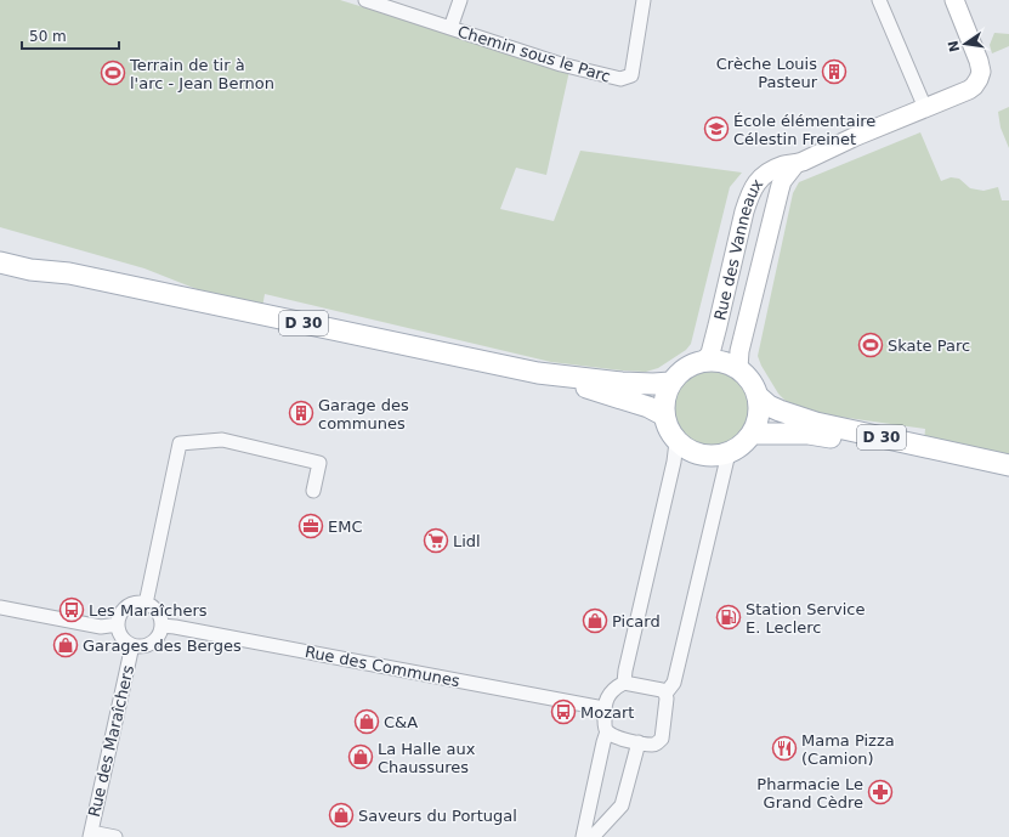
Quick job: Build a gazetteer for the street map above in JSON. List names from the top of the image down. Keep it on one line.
{"streets":{"main road":["D 30"],"street":["Chemin sous le Parc","Rue des Vanneaux","Rue des Communes","Rue des Maraîchers"]},"crossings":[["Rue des Vanneaux","D 30"],["Rue des Communes","Rue des Maraîchers"]],"places":{"building":["Crèche Louis Pasteur","Garage des communes"],"sports":["Terrain de tir à l'arc - Jean Bernon","Skate Parc"],"school or university":["École élémentaire Célestin Freinet"],"office":["EMC"],"supermarket":["Lidl"],"bus stop":["Les Maraîchers","Mozart"],"fuel station":["Station Service E. Leclerc"],"shop":["Picard","Garages des Berges","C&A","La Halle aux Chaussures","Saveurs du Portugal"],"restaurant":["Mama Pizza (Camion)"],"pharmacy":["Pharmacie Le Grand Cèdre"]},"scale_bar":"50 m","north":"left"}
